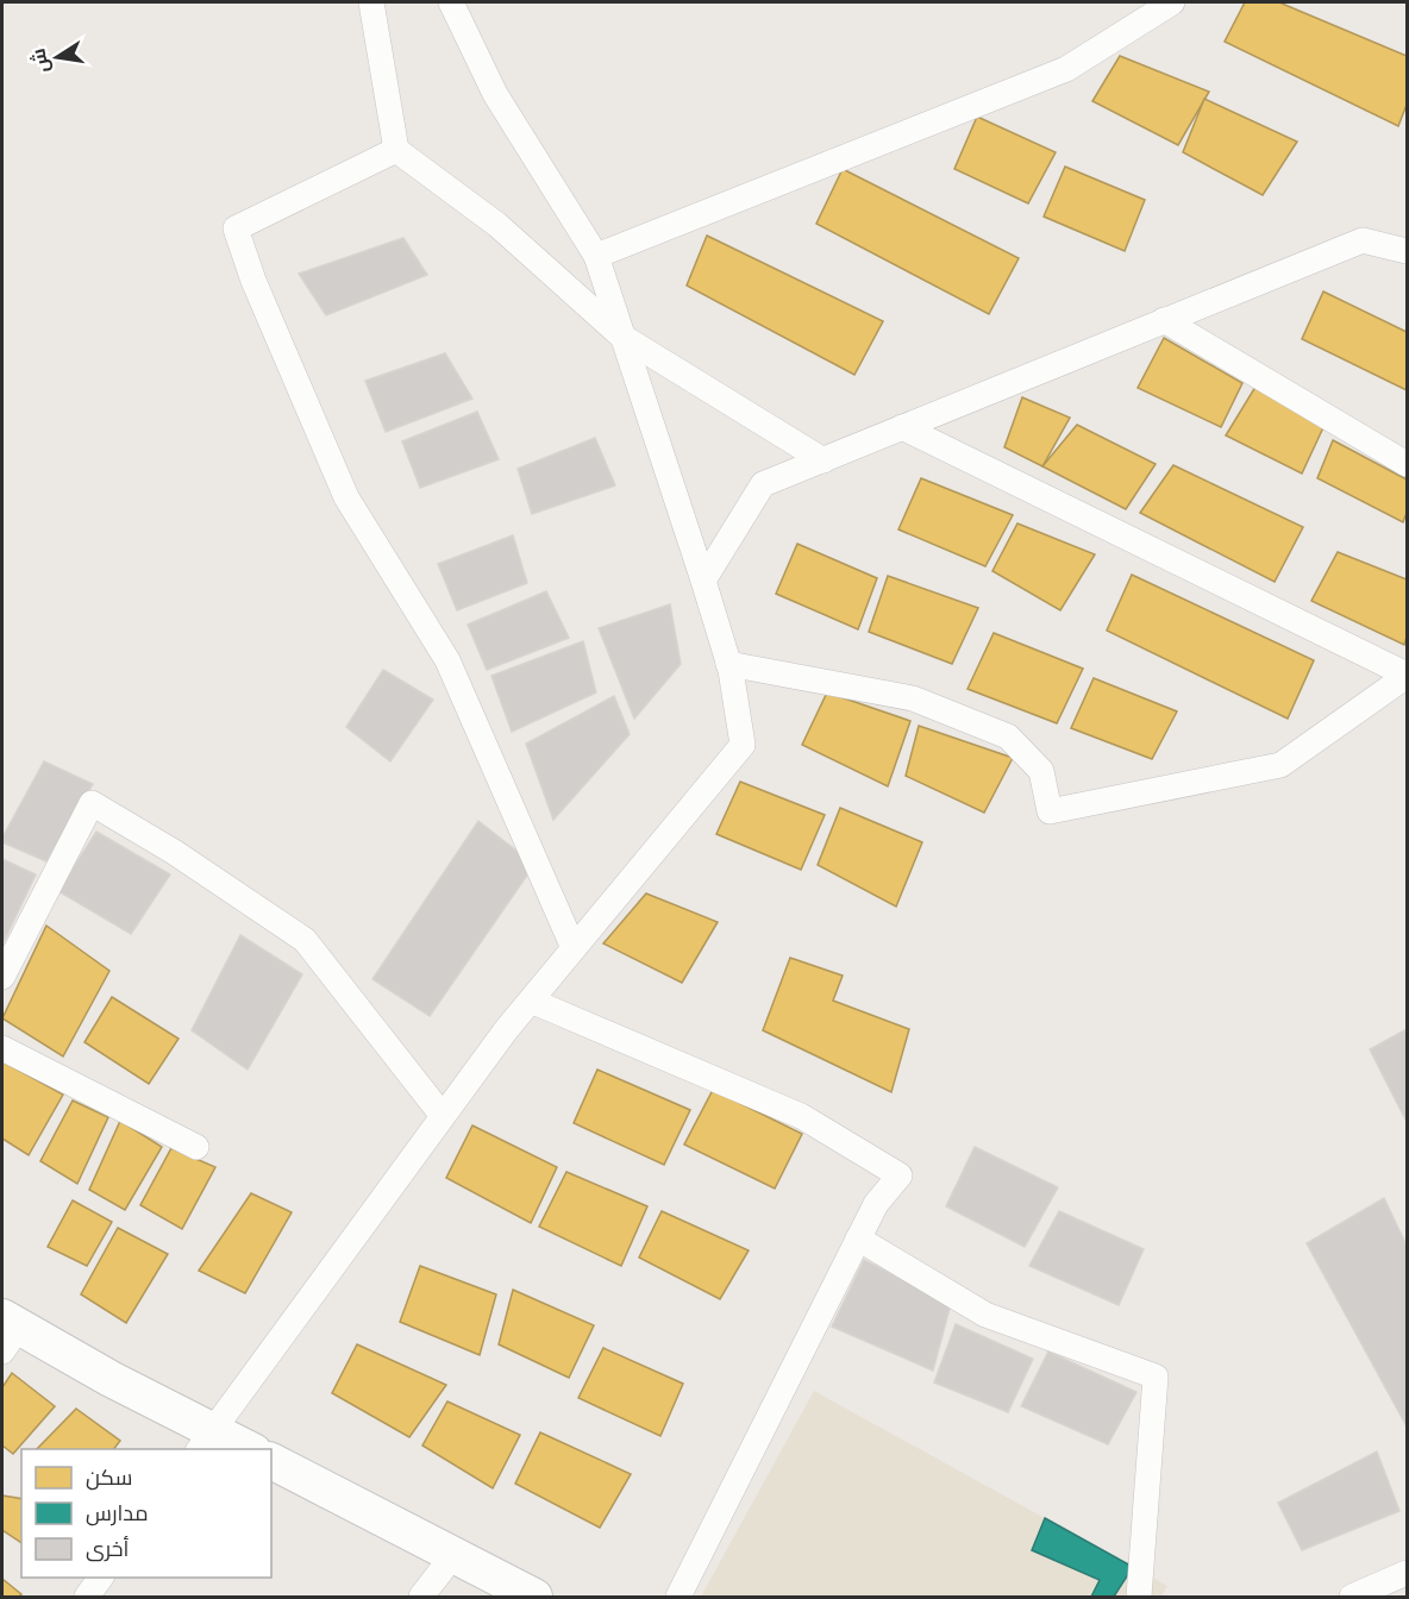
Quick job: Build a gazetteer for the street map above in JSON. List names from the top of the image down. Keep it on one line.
{"legend":["سكن","مدارس","أخرى"],"north":"left"}
